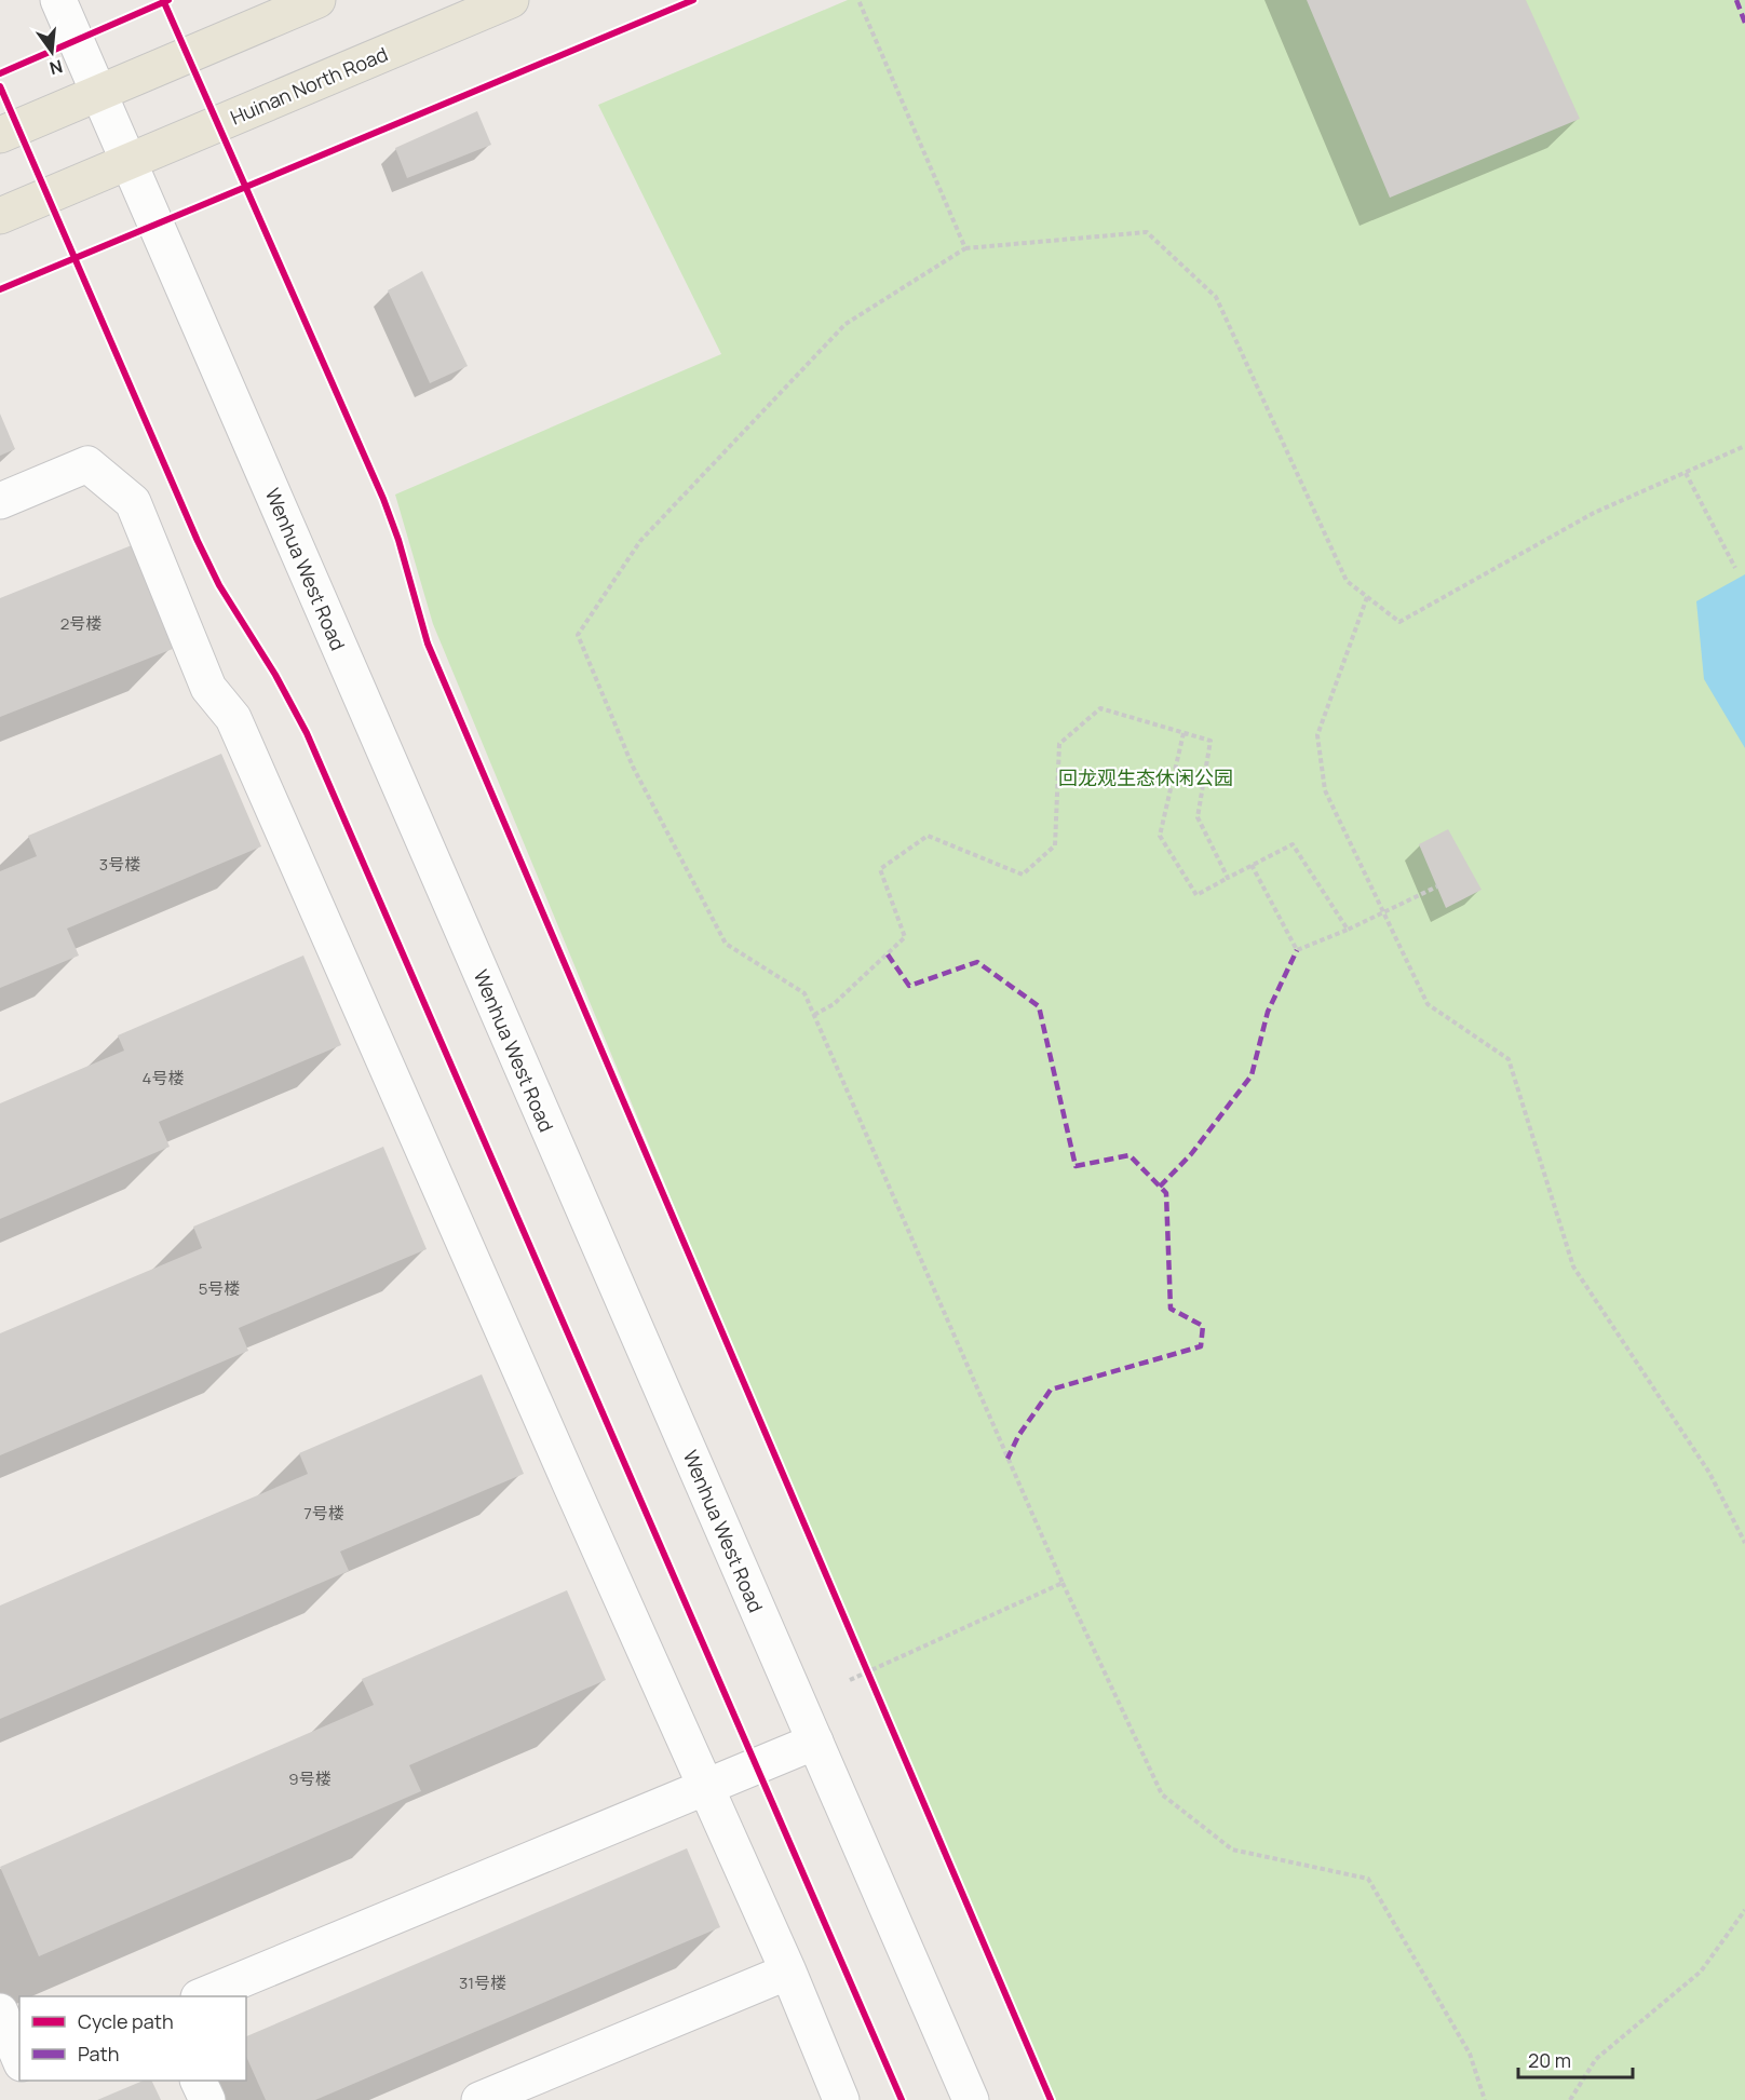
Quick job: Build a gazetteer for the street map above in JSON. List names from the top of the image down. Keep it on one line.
{"streets":{"main road":["Huinan North Road"],"street":["Wenhua West Road"]},"crossings":[["Huinan North Road","Wenhua West Road"]],"parks":["回龙观生态休闲公园"],"house_numbers":["2号楼","3号楼","4号楼","5号楼","7号楼","9号楼","31号楼"],"legend":["Cycle path","Path"],"scale_bar":"20 m","north":"bottom"}
